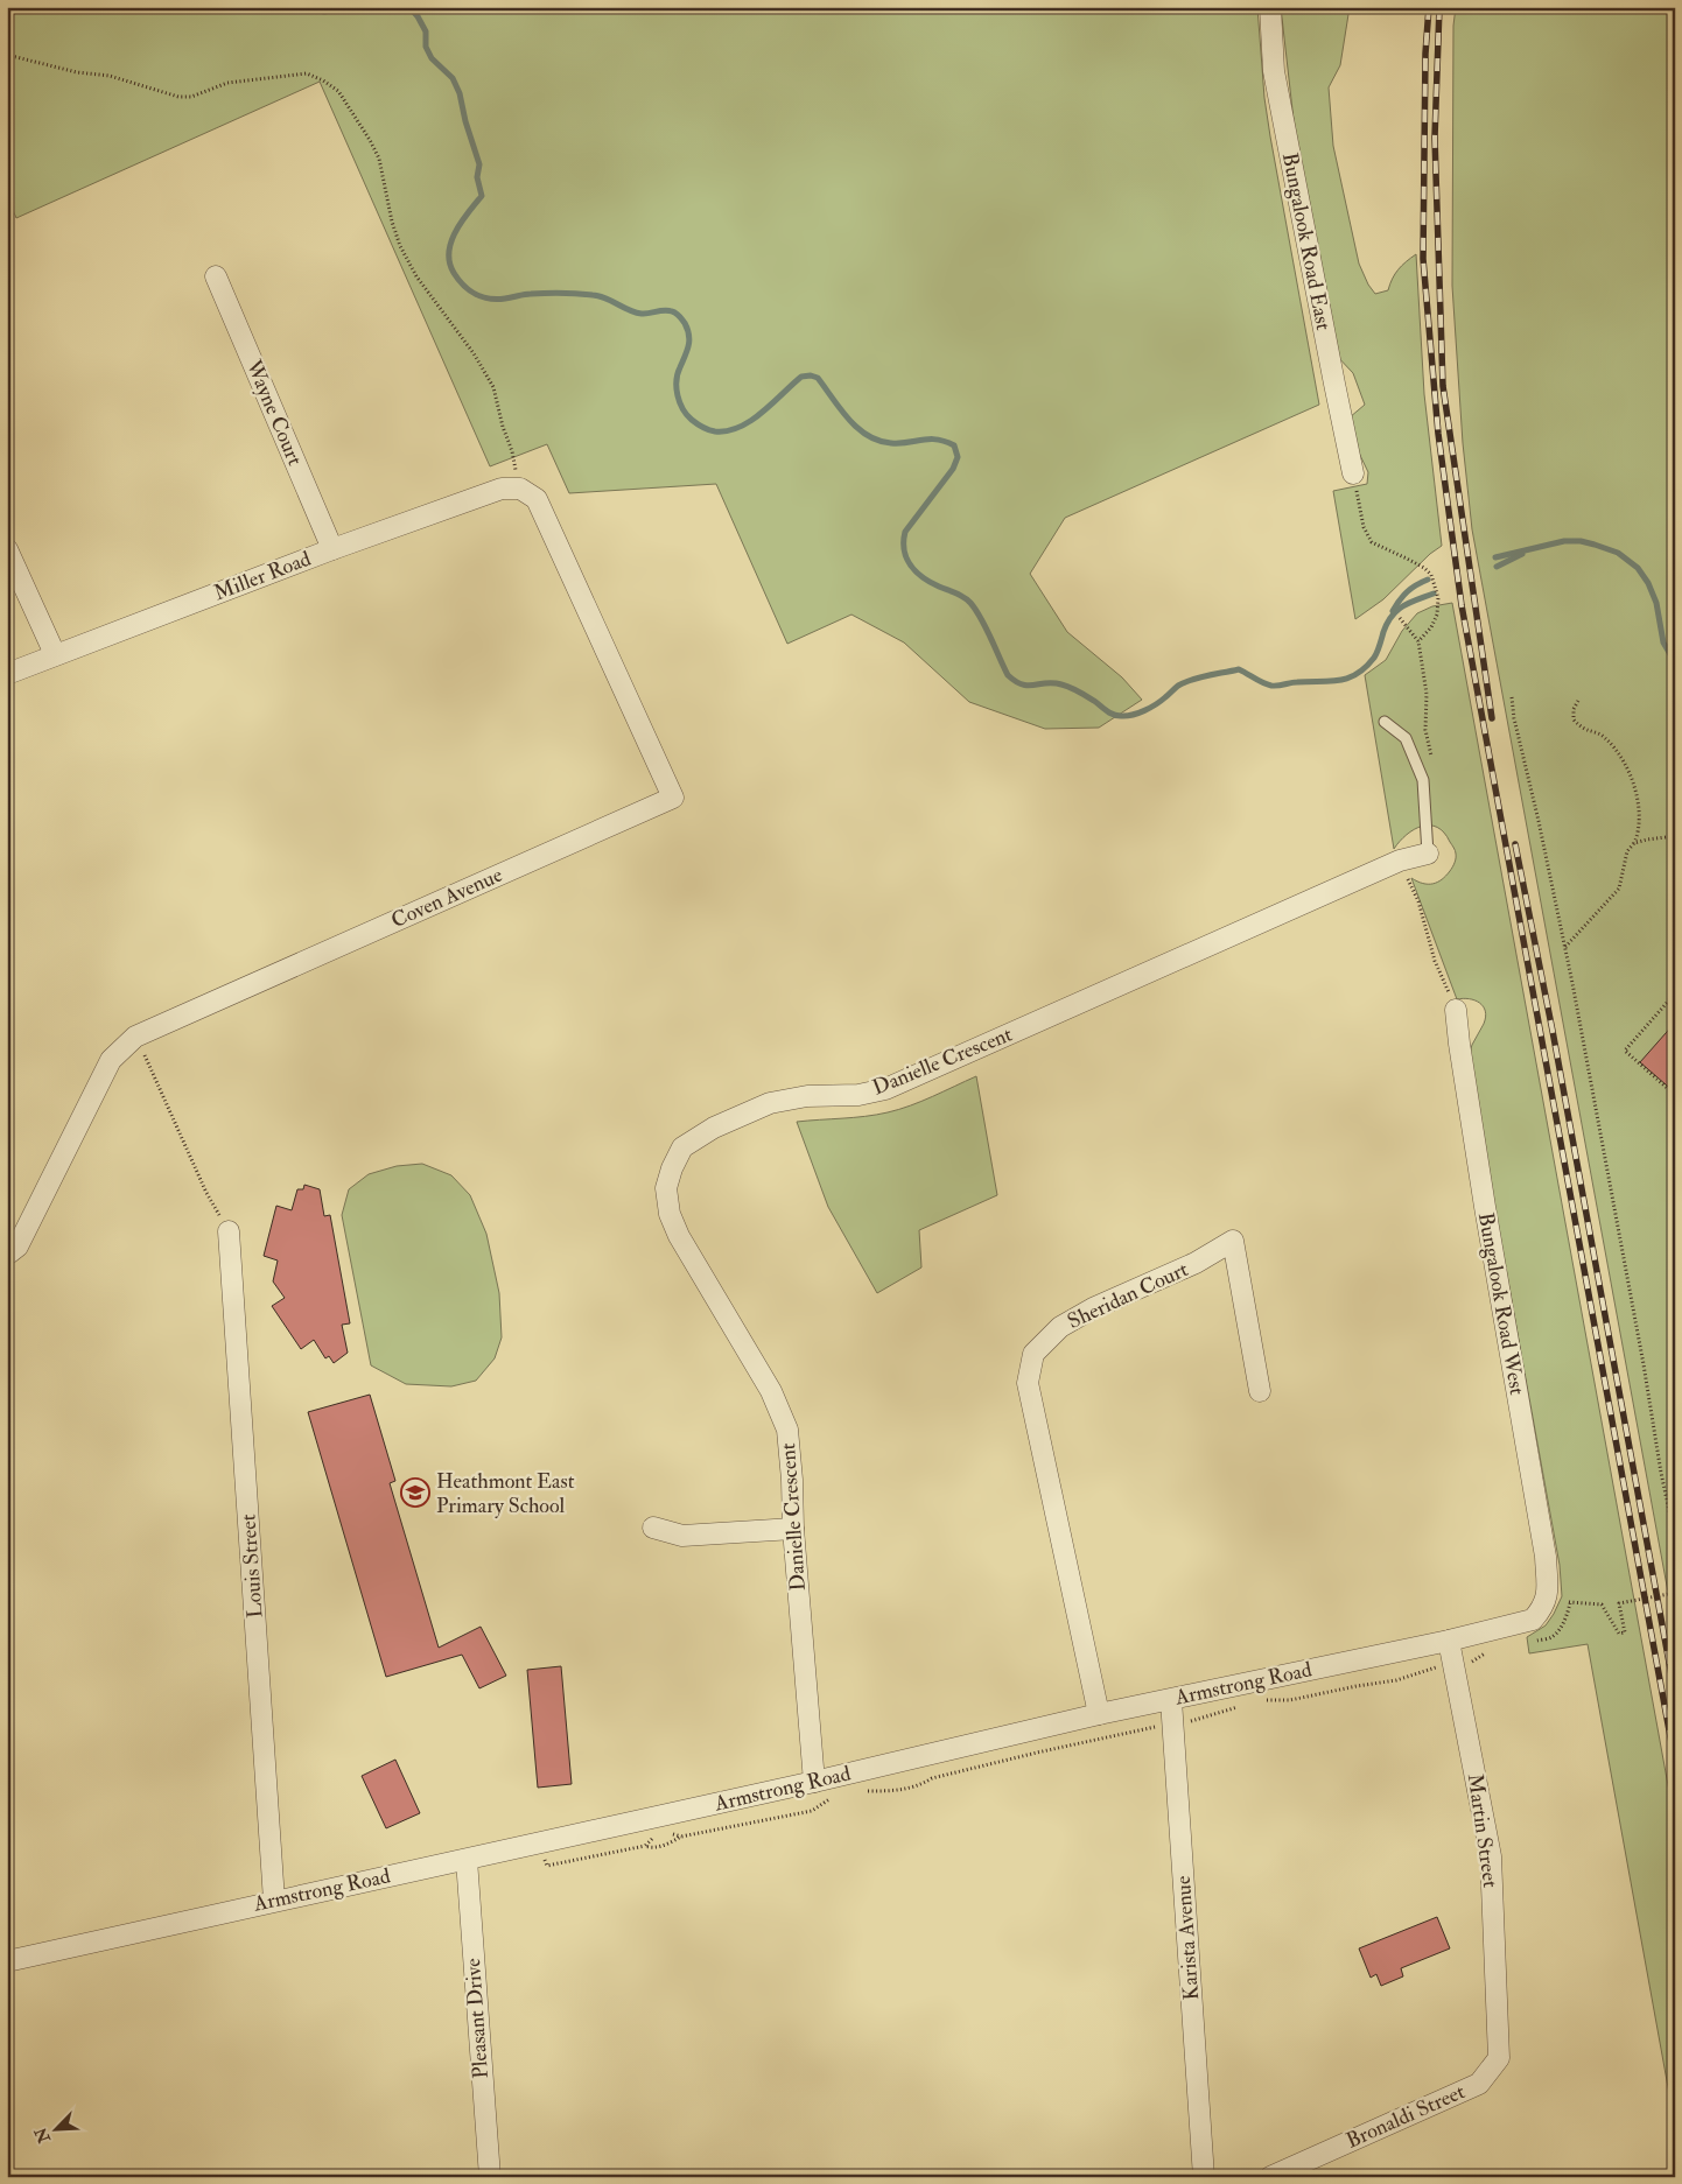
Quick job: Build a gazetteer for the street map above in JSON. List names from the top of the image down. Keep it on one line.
{"streets":{"street":["Bungalook Road East","Wayne Court","Miller Road","Coven Avenue","Danielle Crescent","Sheridan Court","Bungalook Road West","Louis Street","Armstrong Road","Martin Street","Karista Avenue","Pleasant Drive","Bronaldi Street"]},"crossings":[["Wayne Court","Miller Road"],["Miller Road","Coven Avenue"],["Danielle Crescent","Armstrong Road"],["Sheridan Court","Armstrong Road"],["Bungalook Road West","Armstrong Road"],["Louis Street","Armstrong Road"],["Armstrong Road","Martin Street"],["Armstrong Road","Karista Avenue"],["Armstrong Road","Pleasant Drive"],["Martin Street","Bronaldi Street"]],"places":{"school or university":["Heathmont East Primary School"]},"north":"bottom left"}
